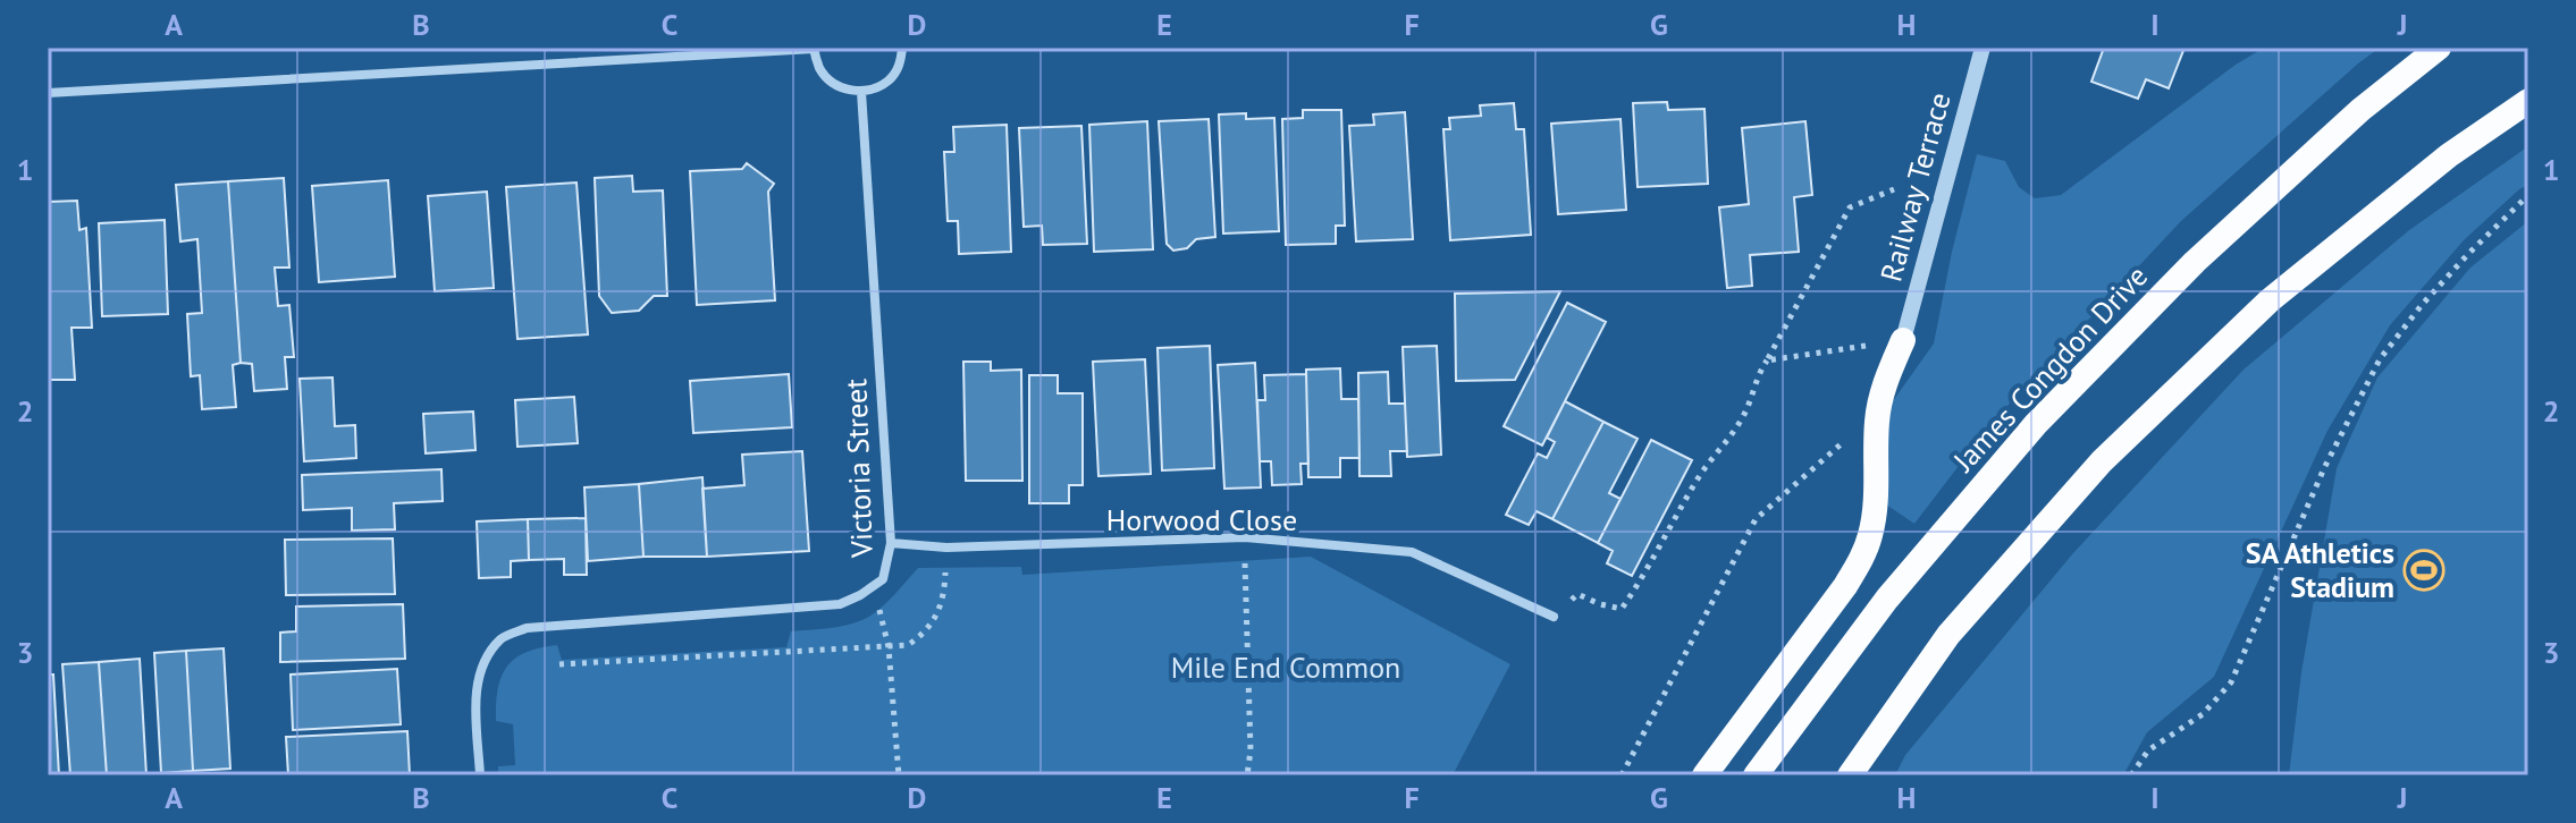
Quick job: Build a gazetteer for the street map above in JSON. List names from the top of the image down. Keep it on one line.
{"streets":{"highway":["James Congdon Drive"],"street":["Railway Terrace","Victoria Street","Horwood Close"]},"crossings":[["Victoria Street","Horwood Close"]],"parks":["Mile End Common"],"places":{"sports":["SA Athletics Stadium"]},"grid":{"columns":["A","B","C","D","E","F","G","H","I","J"],"rows":["1","2","3"]}}
